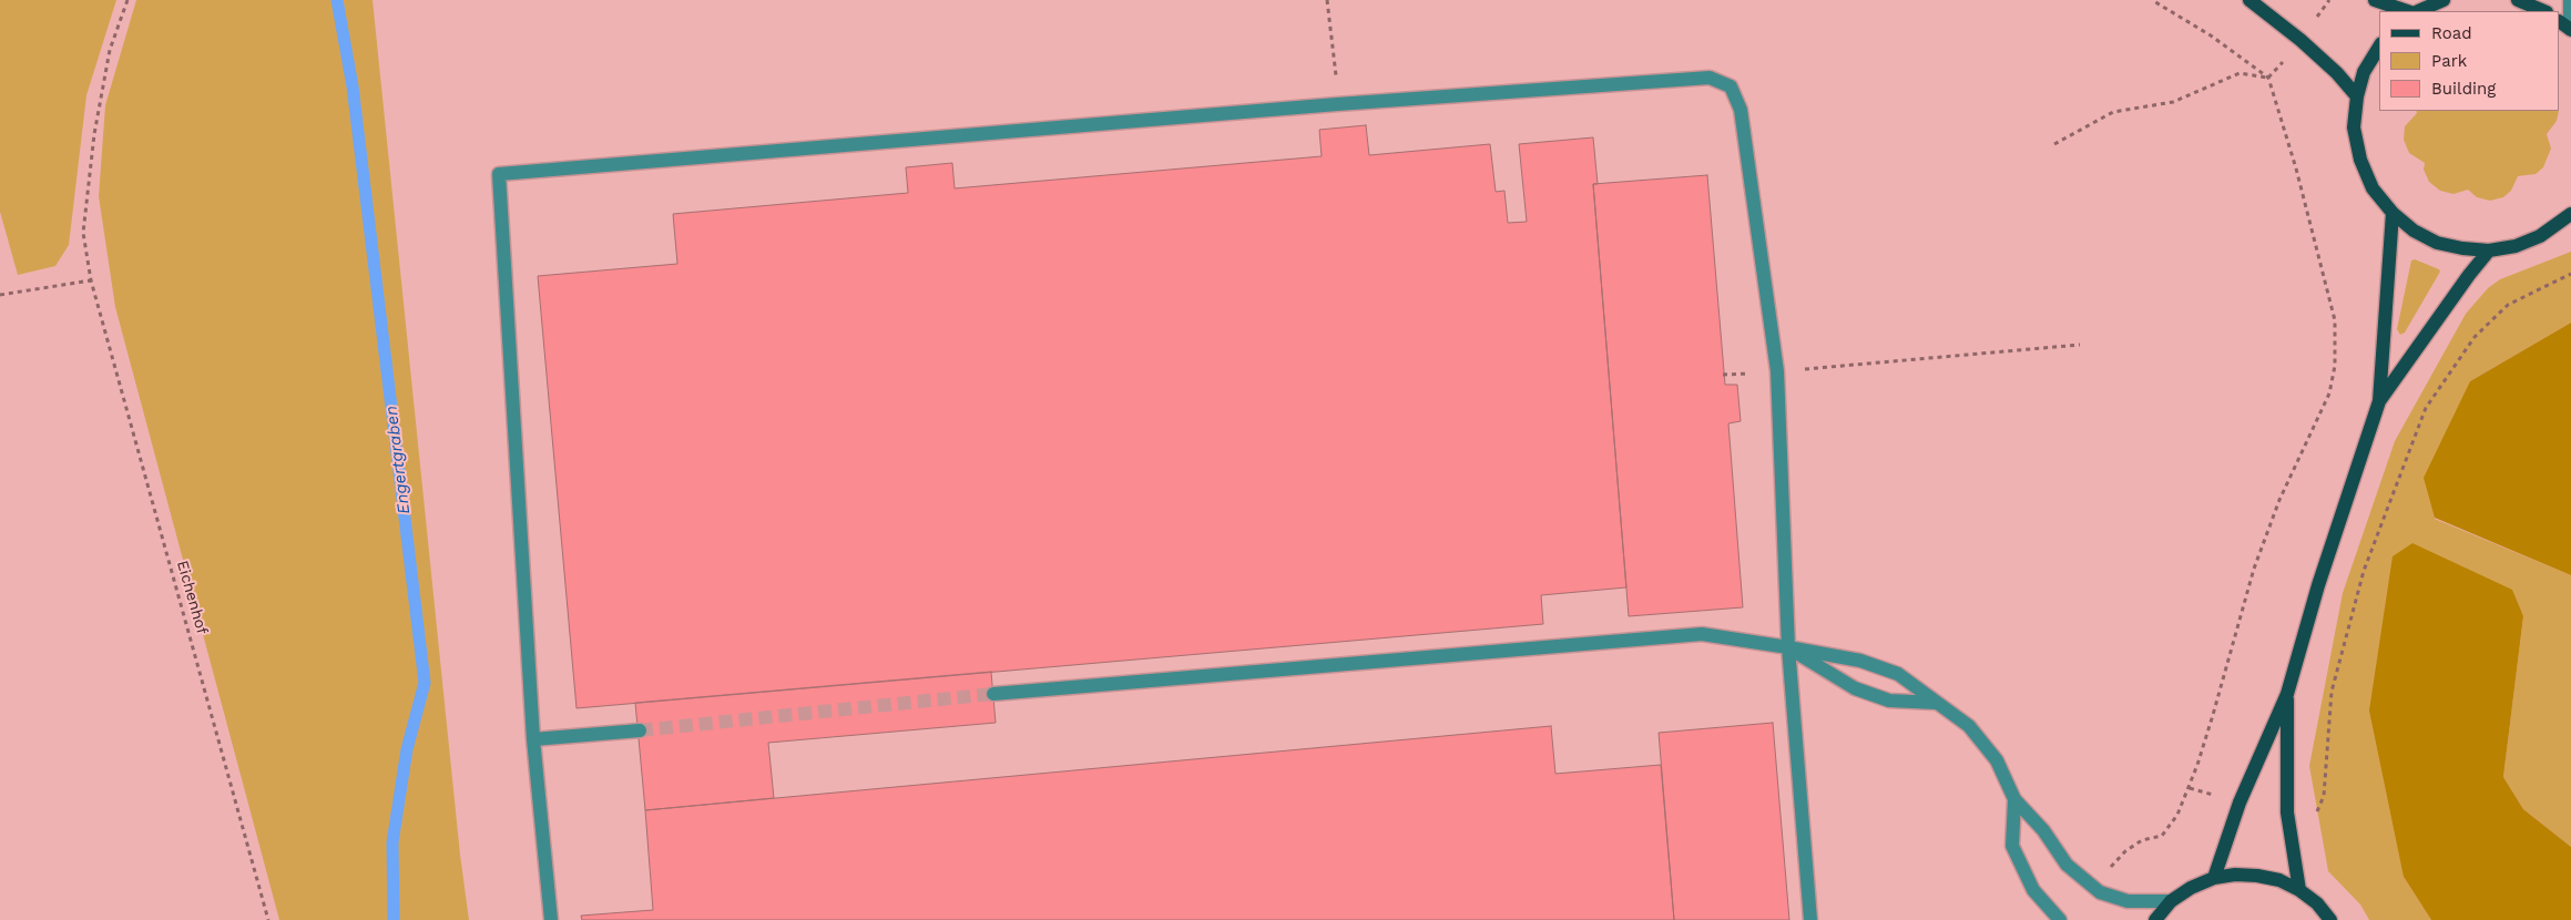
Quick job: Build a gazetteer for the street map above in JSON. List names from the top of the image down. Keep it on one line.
{"streets":{"path":["Eichenhof"]},"water":["Engertgraben"],"legend":["Road","Park","Building"]}
